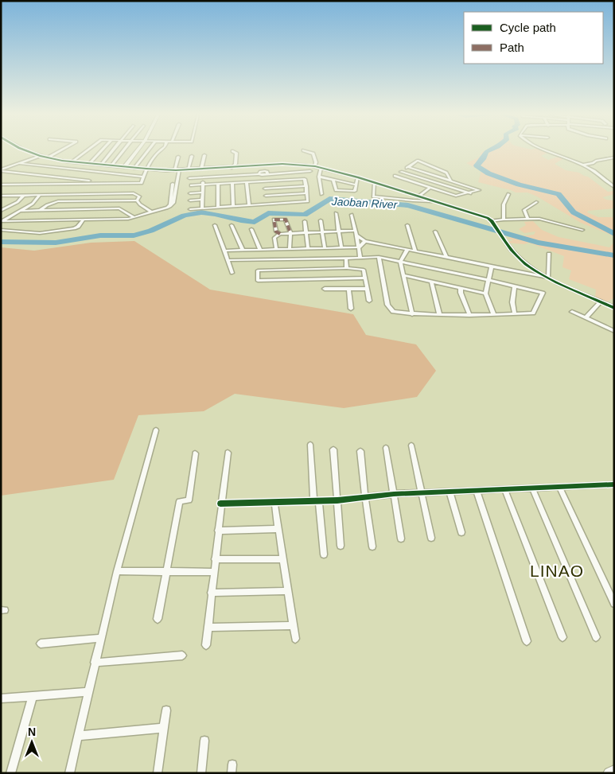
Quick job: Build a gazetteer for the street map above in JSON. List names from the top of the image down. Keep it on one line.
{"districts":["LINAO"],"water":["Jaoban River"],"legend":["Cycle path","Path"],"north":"top"}
